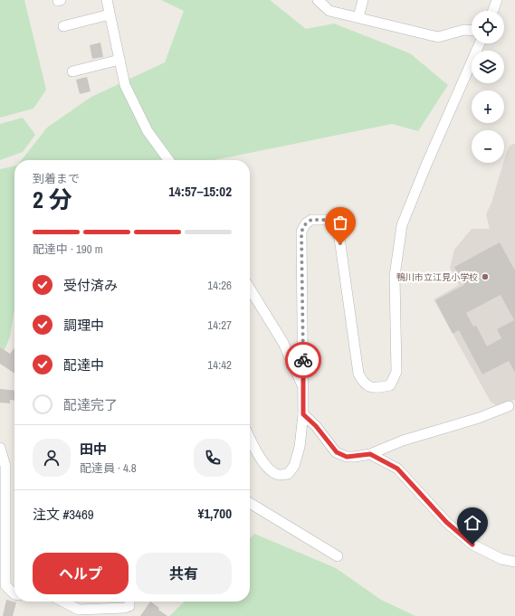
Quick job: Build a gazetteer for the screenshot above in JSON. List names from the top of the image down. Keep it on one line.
{"places":["鴨川市立江見小学校"],"page":{"map_buttons":["+","−"],"heading":["2 分","到着まで","14:57–15:02"],"panel":["田中","配達員 · 4.8","注文 #3469","¥1,700"],"bar":"配達中 · 190 m","list":[["受付済み","14:26"],["調理中","14:27"],["配達中","14:42"],"配達完了"],"buttons":["ヘルプ","共有"]}}
